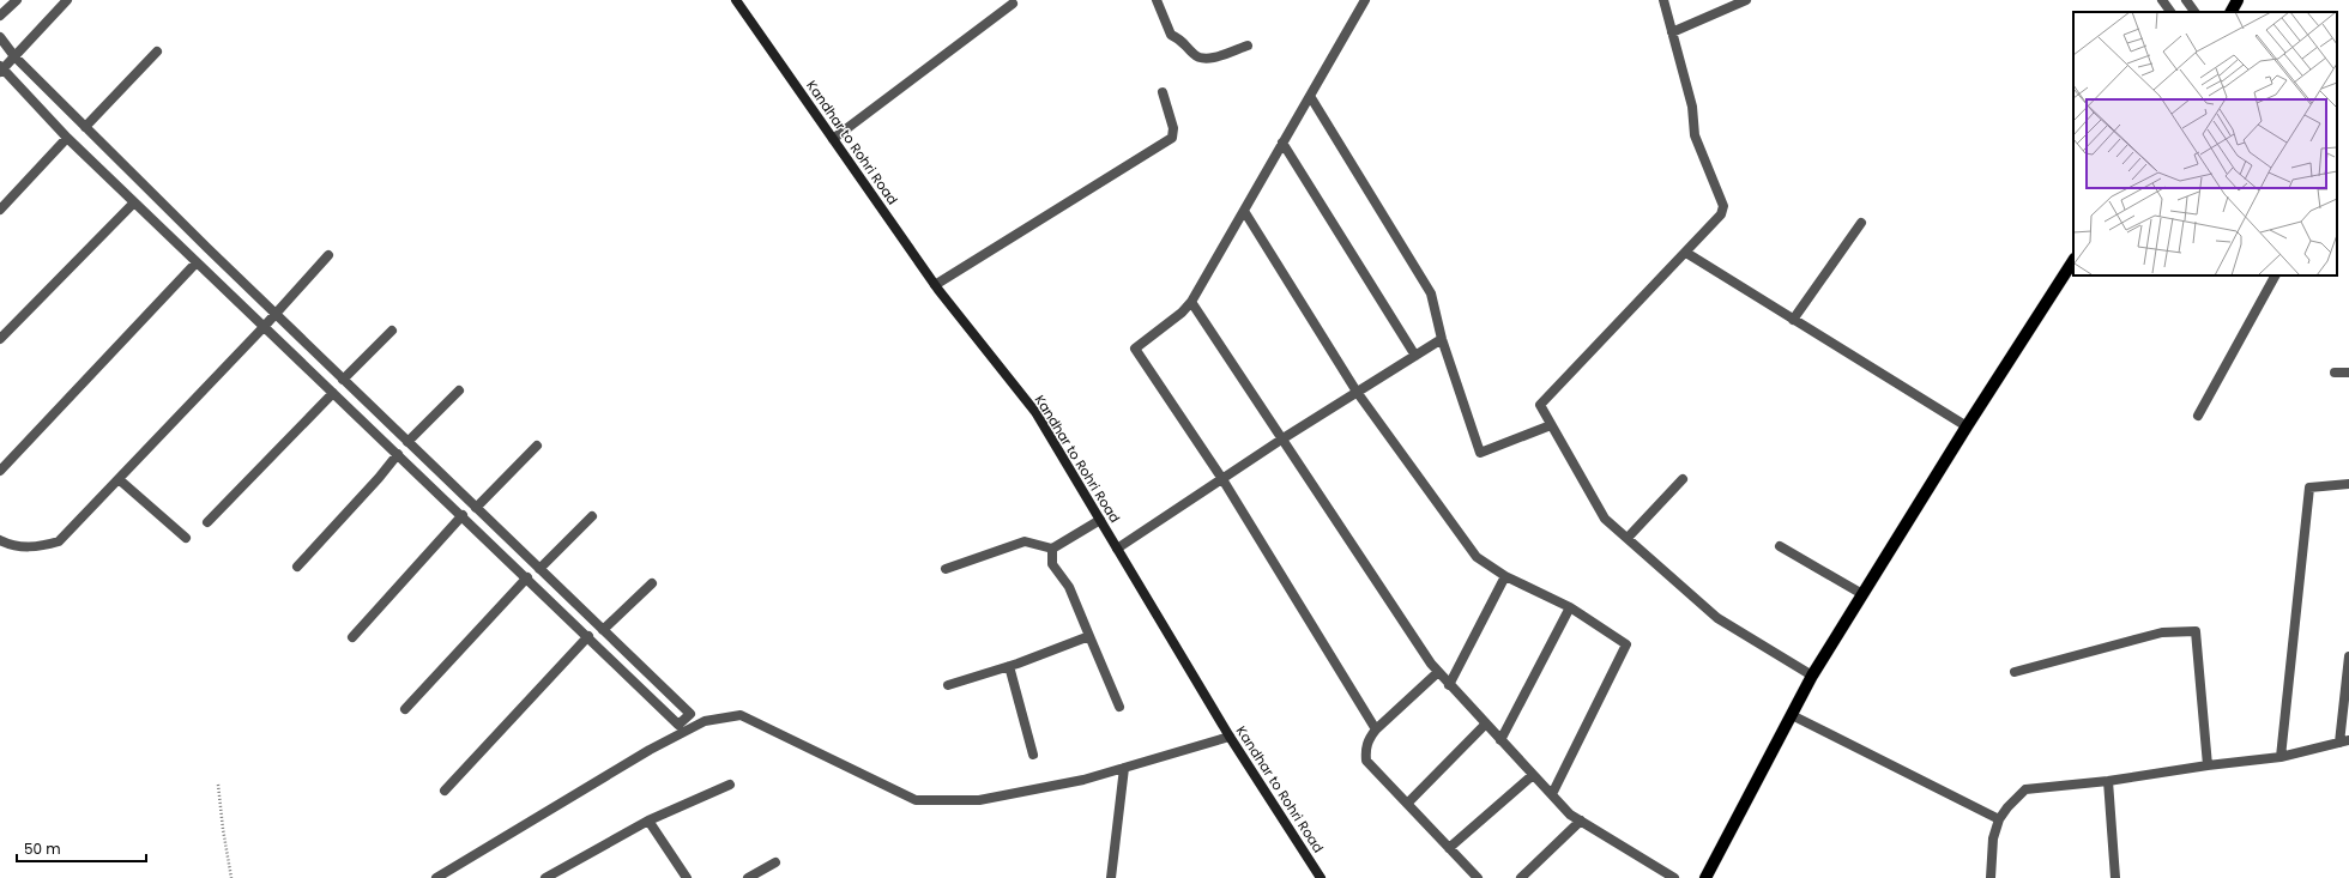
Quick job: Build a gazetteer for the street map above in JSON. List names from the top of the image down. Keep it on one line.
{"streets":{"street":["Kandhar to Rohri Road"]},"scale_bar":"50 m"}
